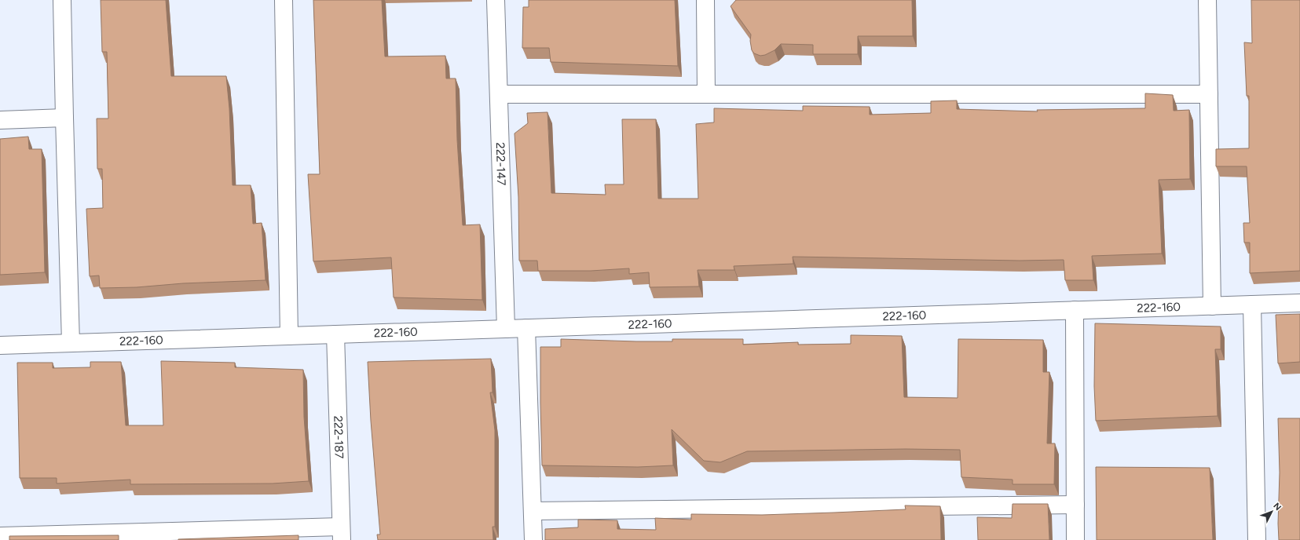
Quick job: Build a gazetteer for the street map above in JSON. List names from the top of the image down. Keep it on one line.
{"streets":{"street":["222-147","222-160","222-187"]},"crossings":[["222-147","222-160"],["222-160","222-187"]],"north":"top right"}
